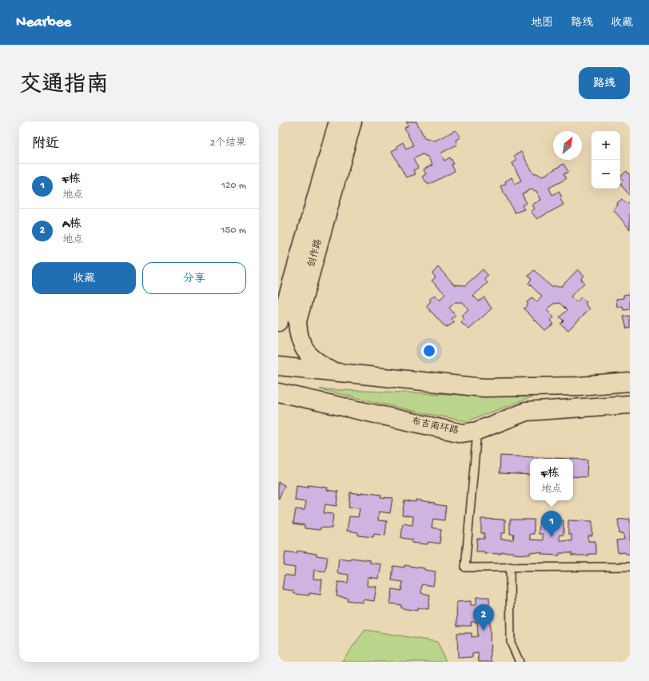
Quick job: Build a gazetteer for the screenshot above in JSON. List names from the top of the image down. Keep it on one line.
{"streets":{"street":["创作路","布吉南环路"]},"north":"top right","page":{"header":"Nearbee","nav":["地图","路线","收藏"],"title":"交通指南","buttons":["路线",["收藏","分享"]],"heading":["附近","2个结果"],"map_buttons":["+","−"],"list":[{"mark":"1","name":"F栋","note":"地点","value":"120 m"},{"mark":"2","name":"A栋","note":"地点","value":"150 m"}],"popup":["F栋","地点"],"pins":["1","2"]}}
